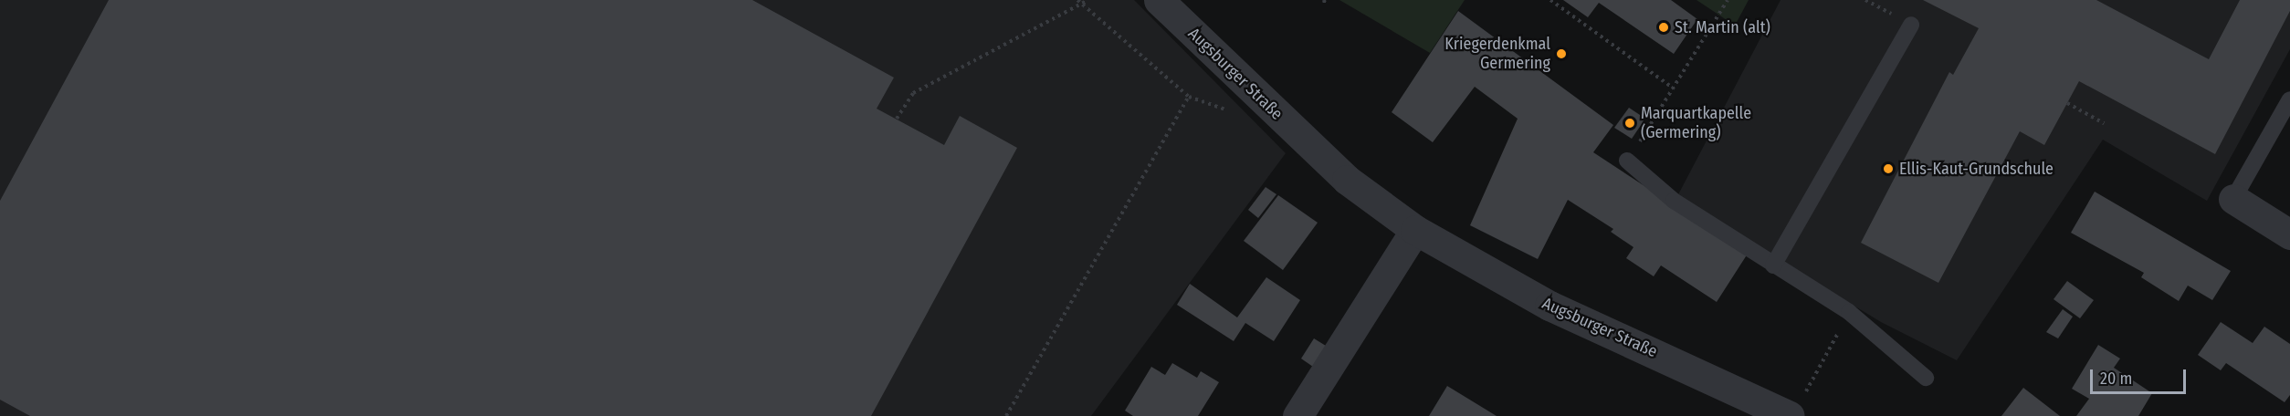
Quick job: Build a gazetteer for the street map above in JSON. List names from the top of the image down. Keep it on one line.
{"streets":{"street":["Augsburger Straße"]},"places":["St. Martin (alt)","Kriegerdenkmal Germering","Marquartkapelle (Germering)","Ellis-Kaut-Grundschule"],"scale_bar":"20 m"}
